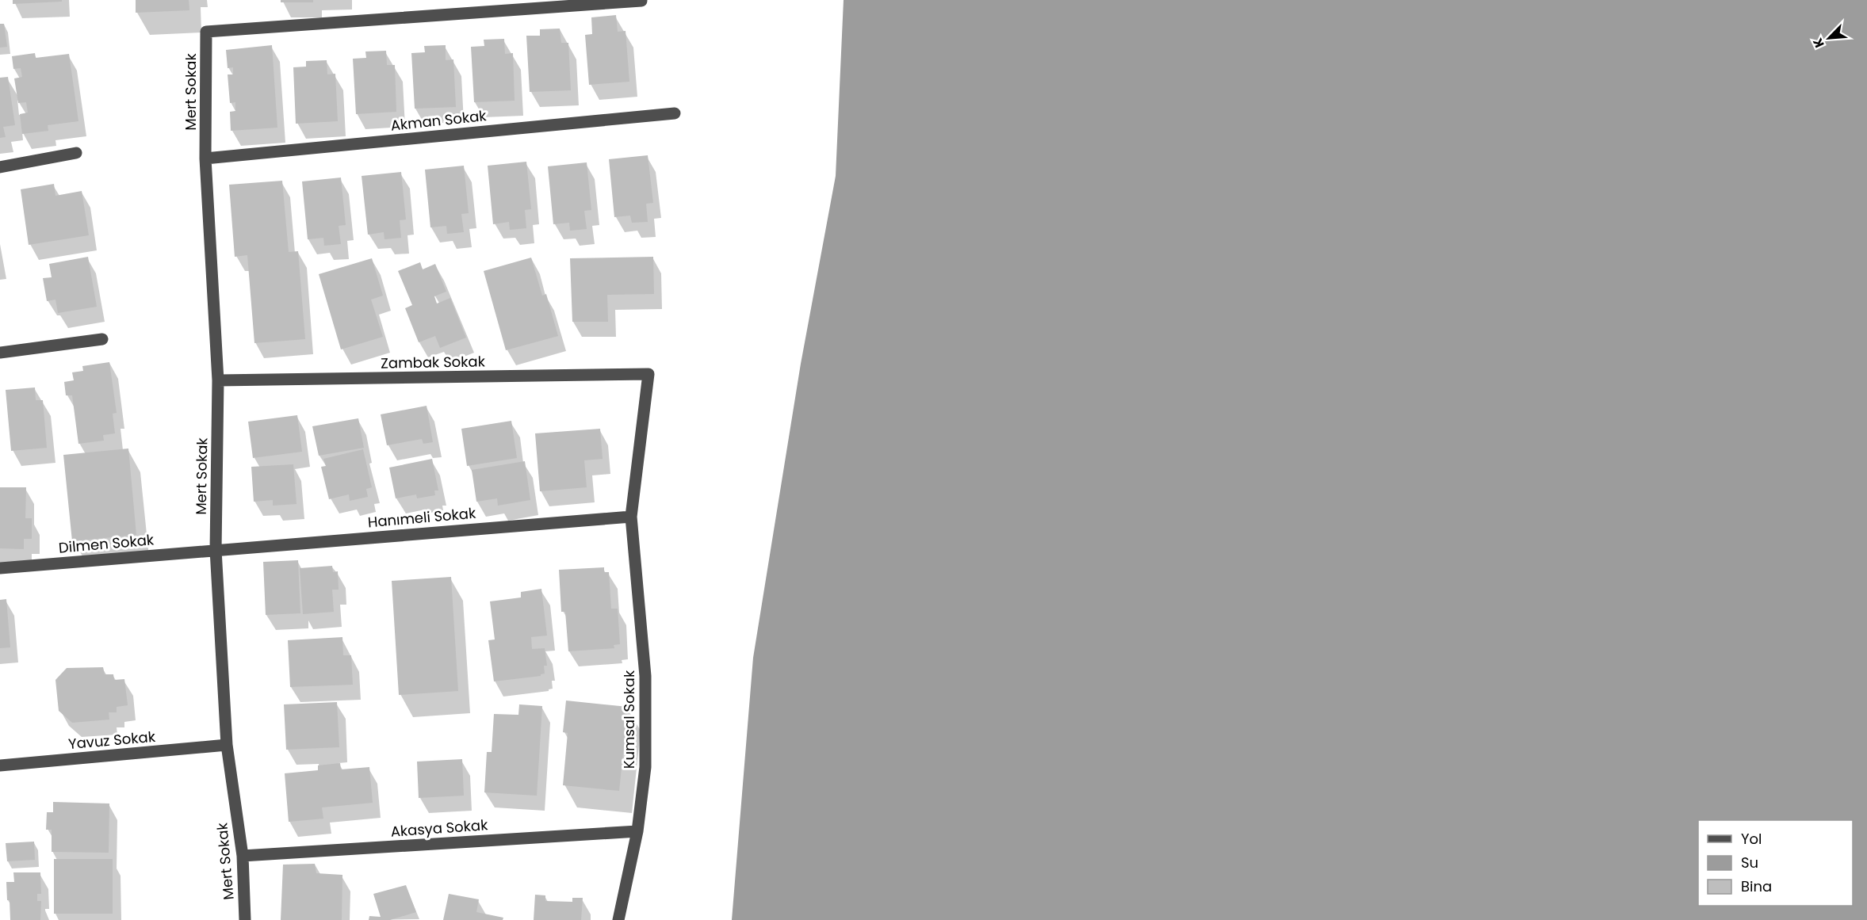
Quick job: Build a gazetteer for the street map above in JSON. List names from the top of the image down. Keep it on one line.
{"streets":{"street":["Mert Sokak","Akman Sokak","Zambak Sokak","Hanımeli Sokak","Dilmen Sokak","Kumsal Sokak","Yavuz Sokak","Akasya Sokak"]},"crossings":[["Mert Sokak","Akman Sokak"],["Mert Sokak","Zambak Sokak"],["Mert Sokak","Hanımeli Sokak"],["Mert Sokak","Dilmen Sokak"],["Mert Sokak","Yavuz Sokak"],["Mert Sokak","Akasya Sokak"],["Zambak Sokak","Kumsal Sokak"],["Hanımeli Sokak","Dilmen Sokak"],["Hanımeli Sokak","Kumsal Sokak"],["Kumsal Sokak","Akasya Sokak"]],"legend":["Yol","Su","Bina"],"north":"bottom left"}
